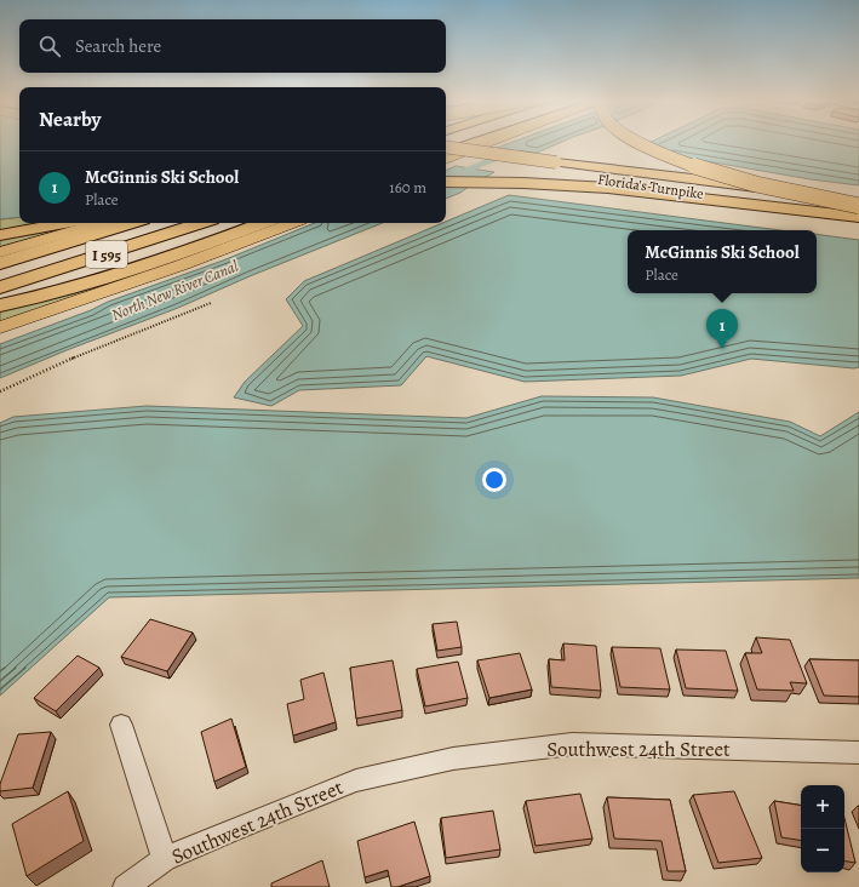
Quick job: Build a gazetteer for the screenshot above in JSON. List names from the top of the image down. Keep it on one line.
{"streets":{"highway":["Florida's Turnpike","I 595"],"street":["Southwest 24th Street"]},"water":["North New River Canal"],"page":{"search":"Search here","heading":"Nearby","list":[{"mark":"1","name":"McGinnis Ski School","note":"Place","value":"160 m"}],"popup":["McGinnis Ski School","Place"],"pins":"1","map_buttons":["+","−"]}}
